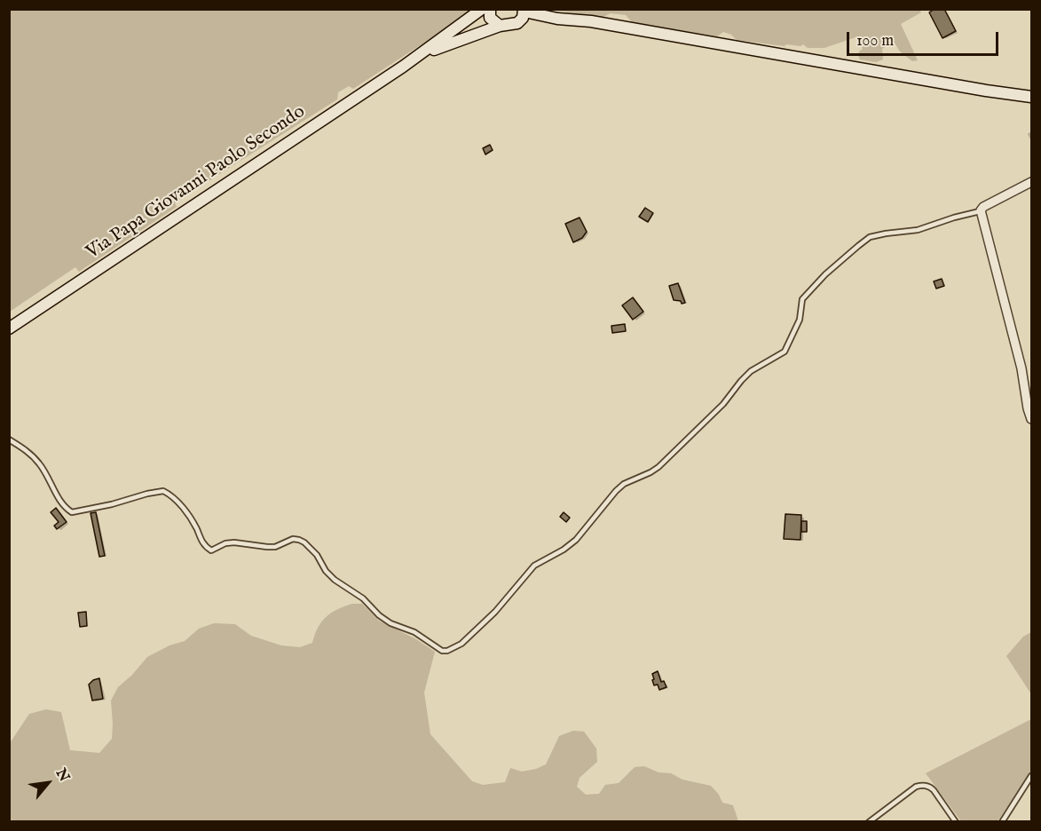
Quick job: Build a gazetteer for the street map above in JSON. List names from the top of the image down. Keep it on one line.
{"streets":{"main road":["Via Papa Giovanni Paolo Secondo"]},"scale_bar":"100 m","north":"top right"}
